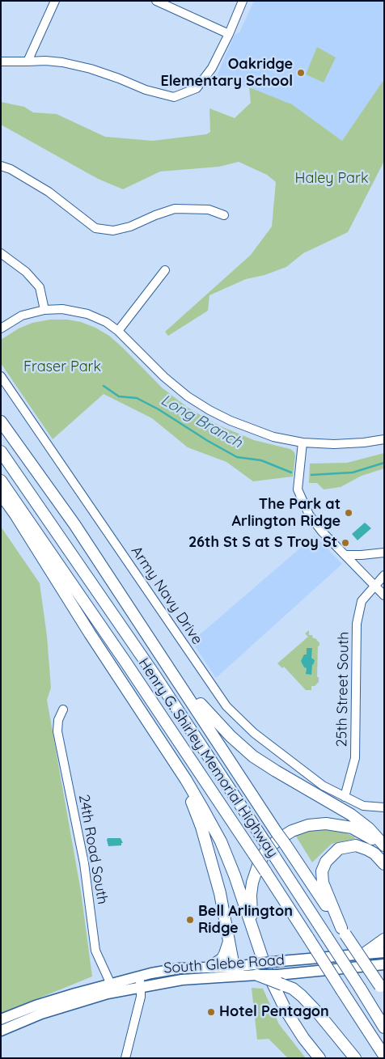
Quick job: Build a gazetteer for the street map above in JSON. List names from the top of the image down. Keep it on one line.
{"streets":{"highway":["Henry G. Shirley Memorial Highway"],"main road":["South Glebe Road"],"street":["Army Navy Drive","25th Street South","24th Road South"]},"crossings":[["Army Navy Drive","25th Street South"],["24th Road South","South Glebe Road"]],"water":["Long Branch"],"parks":["Haley Park","Fraser Park"],"places":["Oakridge Elementary School","The Park at Arlington Ridge","26th St S at S Troy St","Bell Arlington Ridge","Hotel Pentagon"]}
